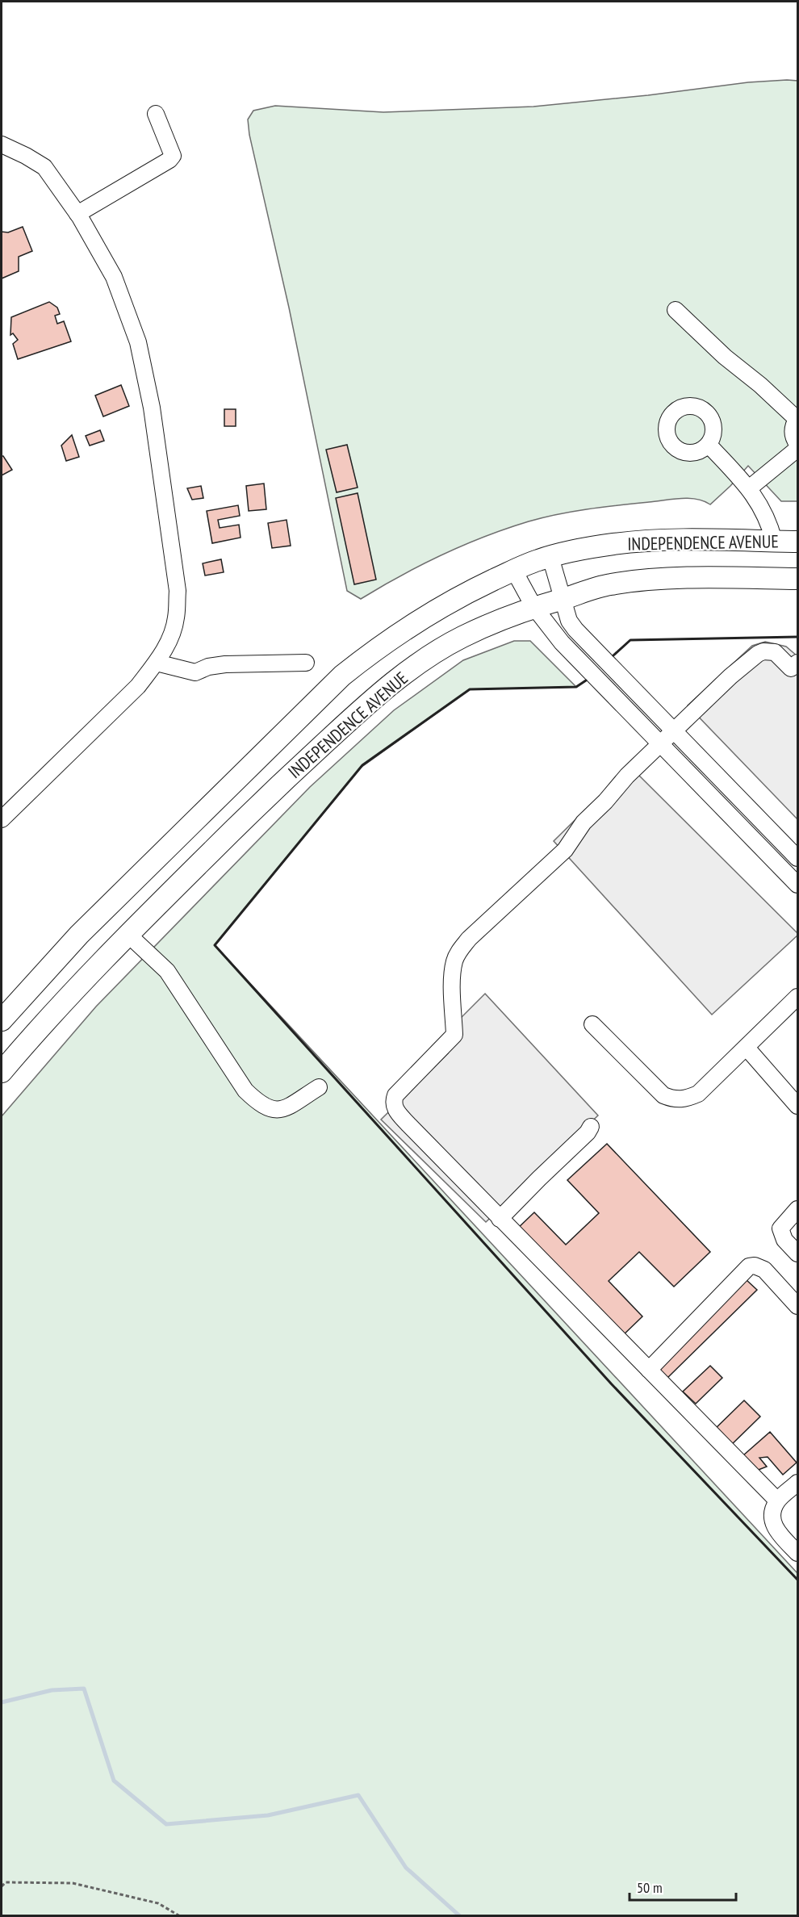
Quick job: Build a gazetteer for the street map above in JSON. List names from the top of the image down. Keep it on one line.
{"streets":{"main road":["INDEPENDENCE AVENUE"]},"scale_bar":"50 m"}
